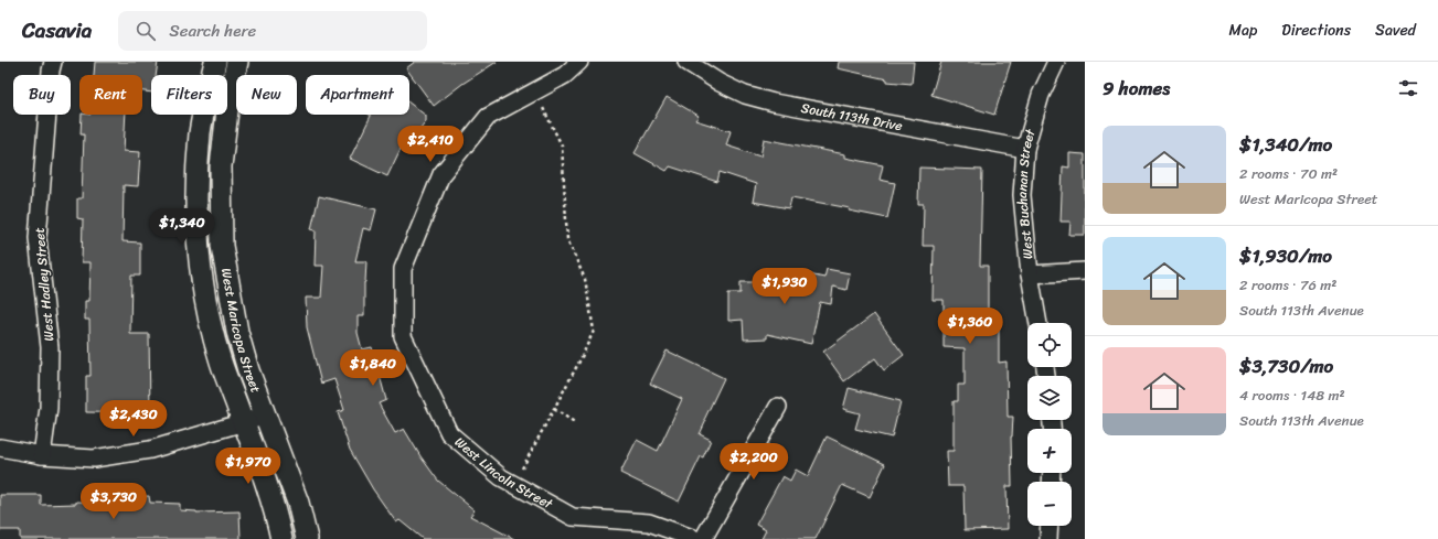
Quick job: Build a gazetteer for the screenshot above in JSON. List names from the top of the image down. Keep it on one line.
{"streets":{"street":["South 113th Drive","West Buchanan Street","West Hadley Street","West Maricopa Street","West Lincoln Street"]},"crossings":[["South 113th Drive","West Buchanan Street"]],"page":{"header":"Casavia","search":"Search here","nav":["Map","Directions","Saved"],"heading":"9 homes","chip":["Buy","Rent","Filters","New","Apartment"],"list":[{"name":"$1,340/mo","note":"2 rooms · 70 m² · West Maricopa Street"},{"name":"$1,930/mo","note":"2 rooms · 76 m² · South 113th Avenue"},{"name":"$3,730/mo","note":"4 rooms · 148 m² · South 113th Avenue"}],"price":["$2,410","$1,340","$1,930","$1,360","$1,840","$2,430","$2,200","$1,970","$3,730"],"map_buttons":["+","−"]}}
